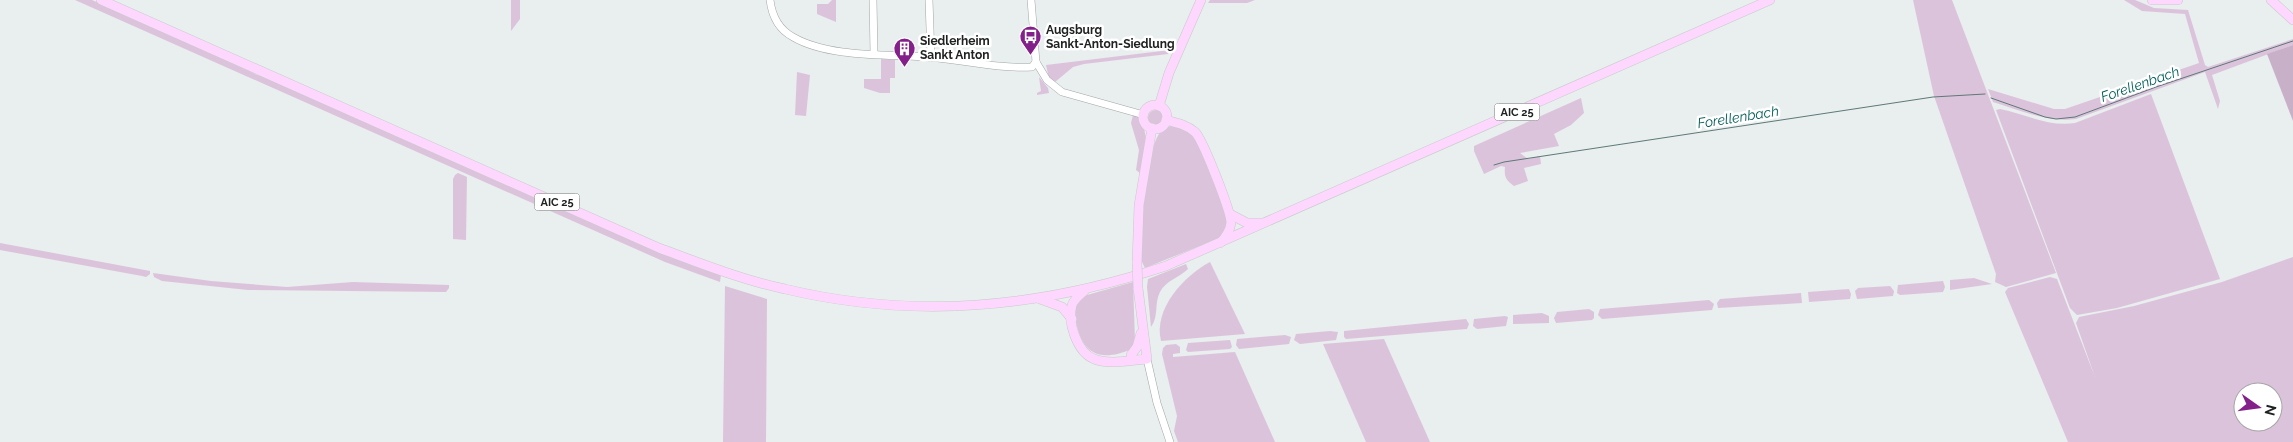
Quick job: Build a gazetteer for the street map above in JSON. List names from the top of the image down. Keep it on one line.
{"streets":{"main road":["AIC 25"]},"water":["Forellenbach"],"places":{"bus stop":["Augsburg Sankt-Anton-Siedlung"],"building":["Siedlerheim Sankt Anton"]},"north":"right"}
